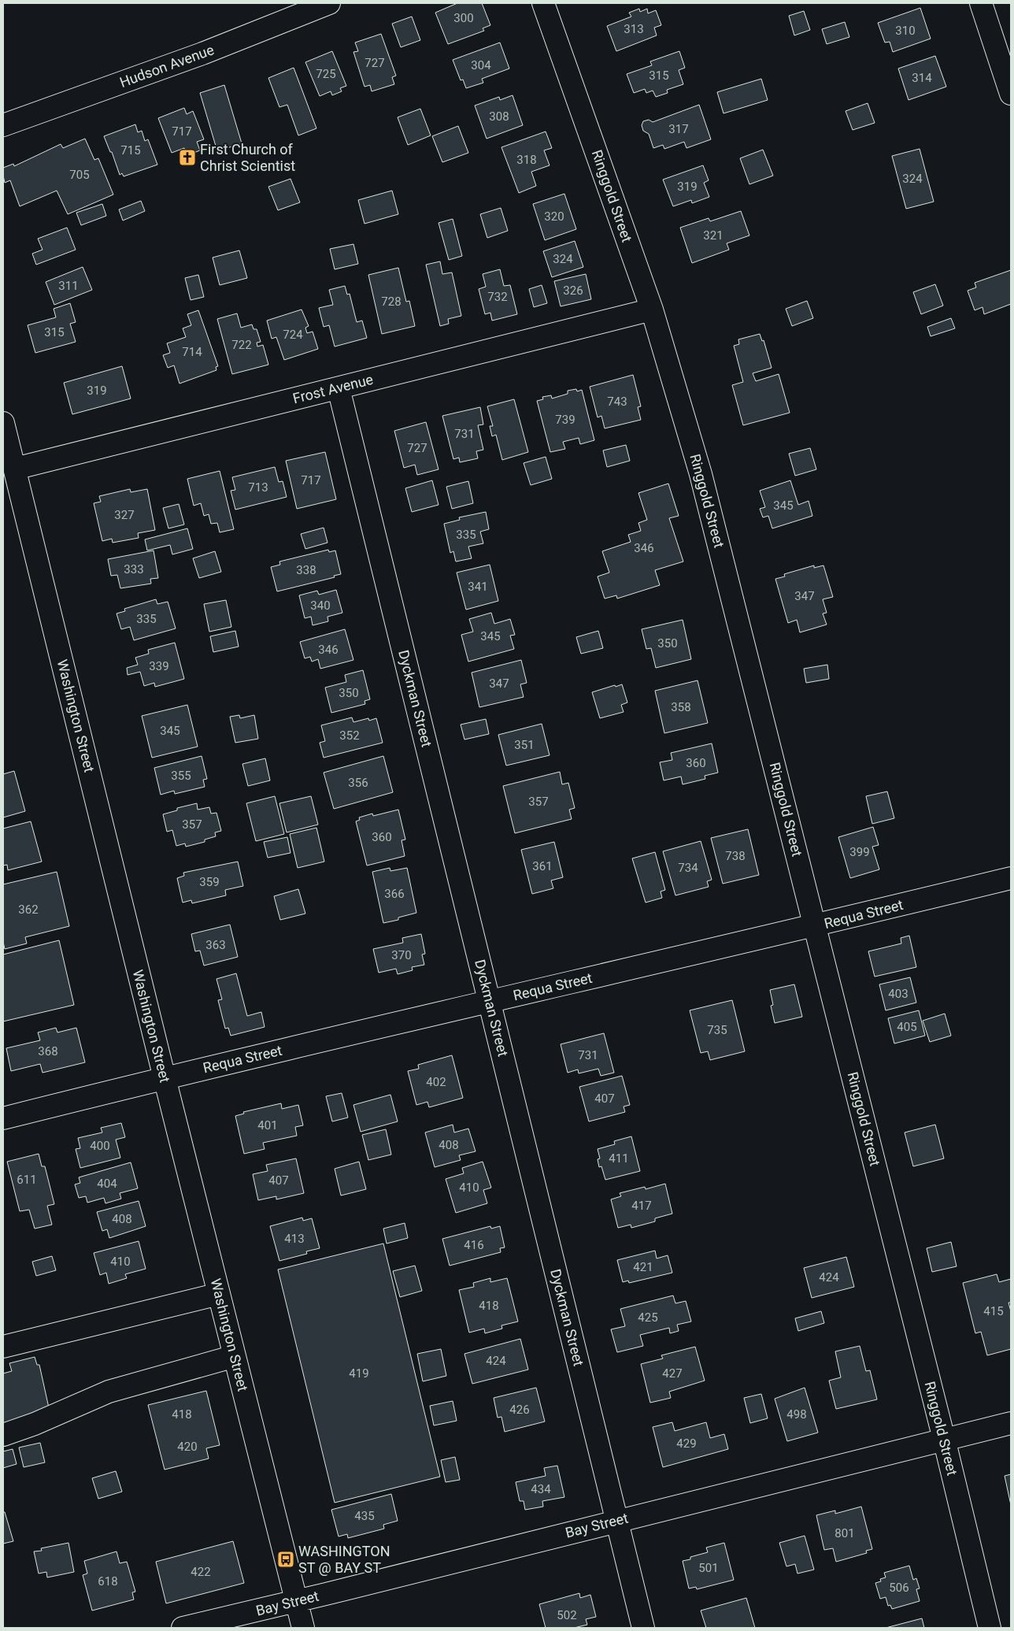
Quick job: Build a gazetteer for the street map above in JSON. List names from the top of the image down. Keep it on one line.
{"streets":{"street":["Hudson Avenue","Ringgold Street","Frost Avenue","Dyckman Street","Washington Street","Requa Street","Bay Street"]},"crossings":[["Ringgold Street","Frost Avenue"],["Ringgold Street","Requa Street"],["Ringgold Street","Bay Street"],["Frost Avenue","Dyckman Street"],["Frost Avenue","Washington Street"],["Dyckman Street","Requa Street"],["Dyckman Street","Bay Street"],["Washington Street","Requa Street"],["Washington Street","Bay Street"]],"places":{"church":["First Church of Christ Scientist"],"bus stop":["WASHINGTON ST @ BAY ST"]},"house_numbers":["300","313","310","727","304","725","315","314","308","317","717","715","318","705","324","319","320","321","324","311","326","732","728","315","724","722","714","319","743","739","731","727","717","713","345","327","335","346","333","338","341","347","340","335","345","350","346","339","347","350","358","345","352","351","360","355","356","357","357","360","399","738","361","734","359","366","362","363","370","403","405","735","368","731","402","407","401","408","400","411","611","407","404","410","417","408","413","416","410","421","424","418","415","425","424","419","427","426","418","498","429","420","434","435","801","501","422","618","506","502"]}
